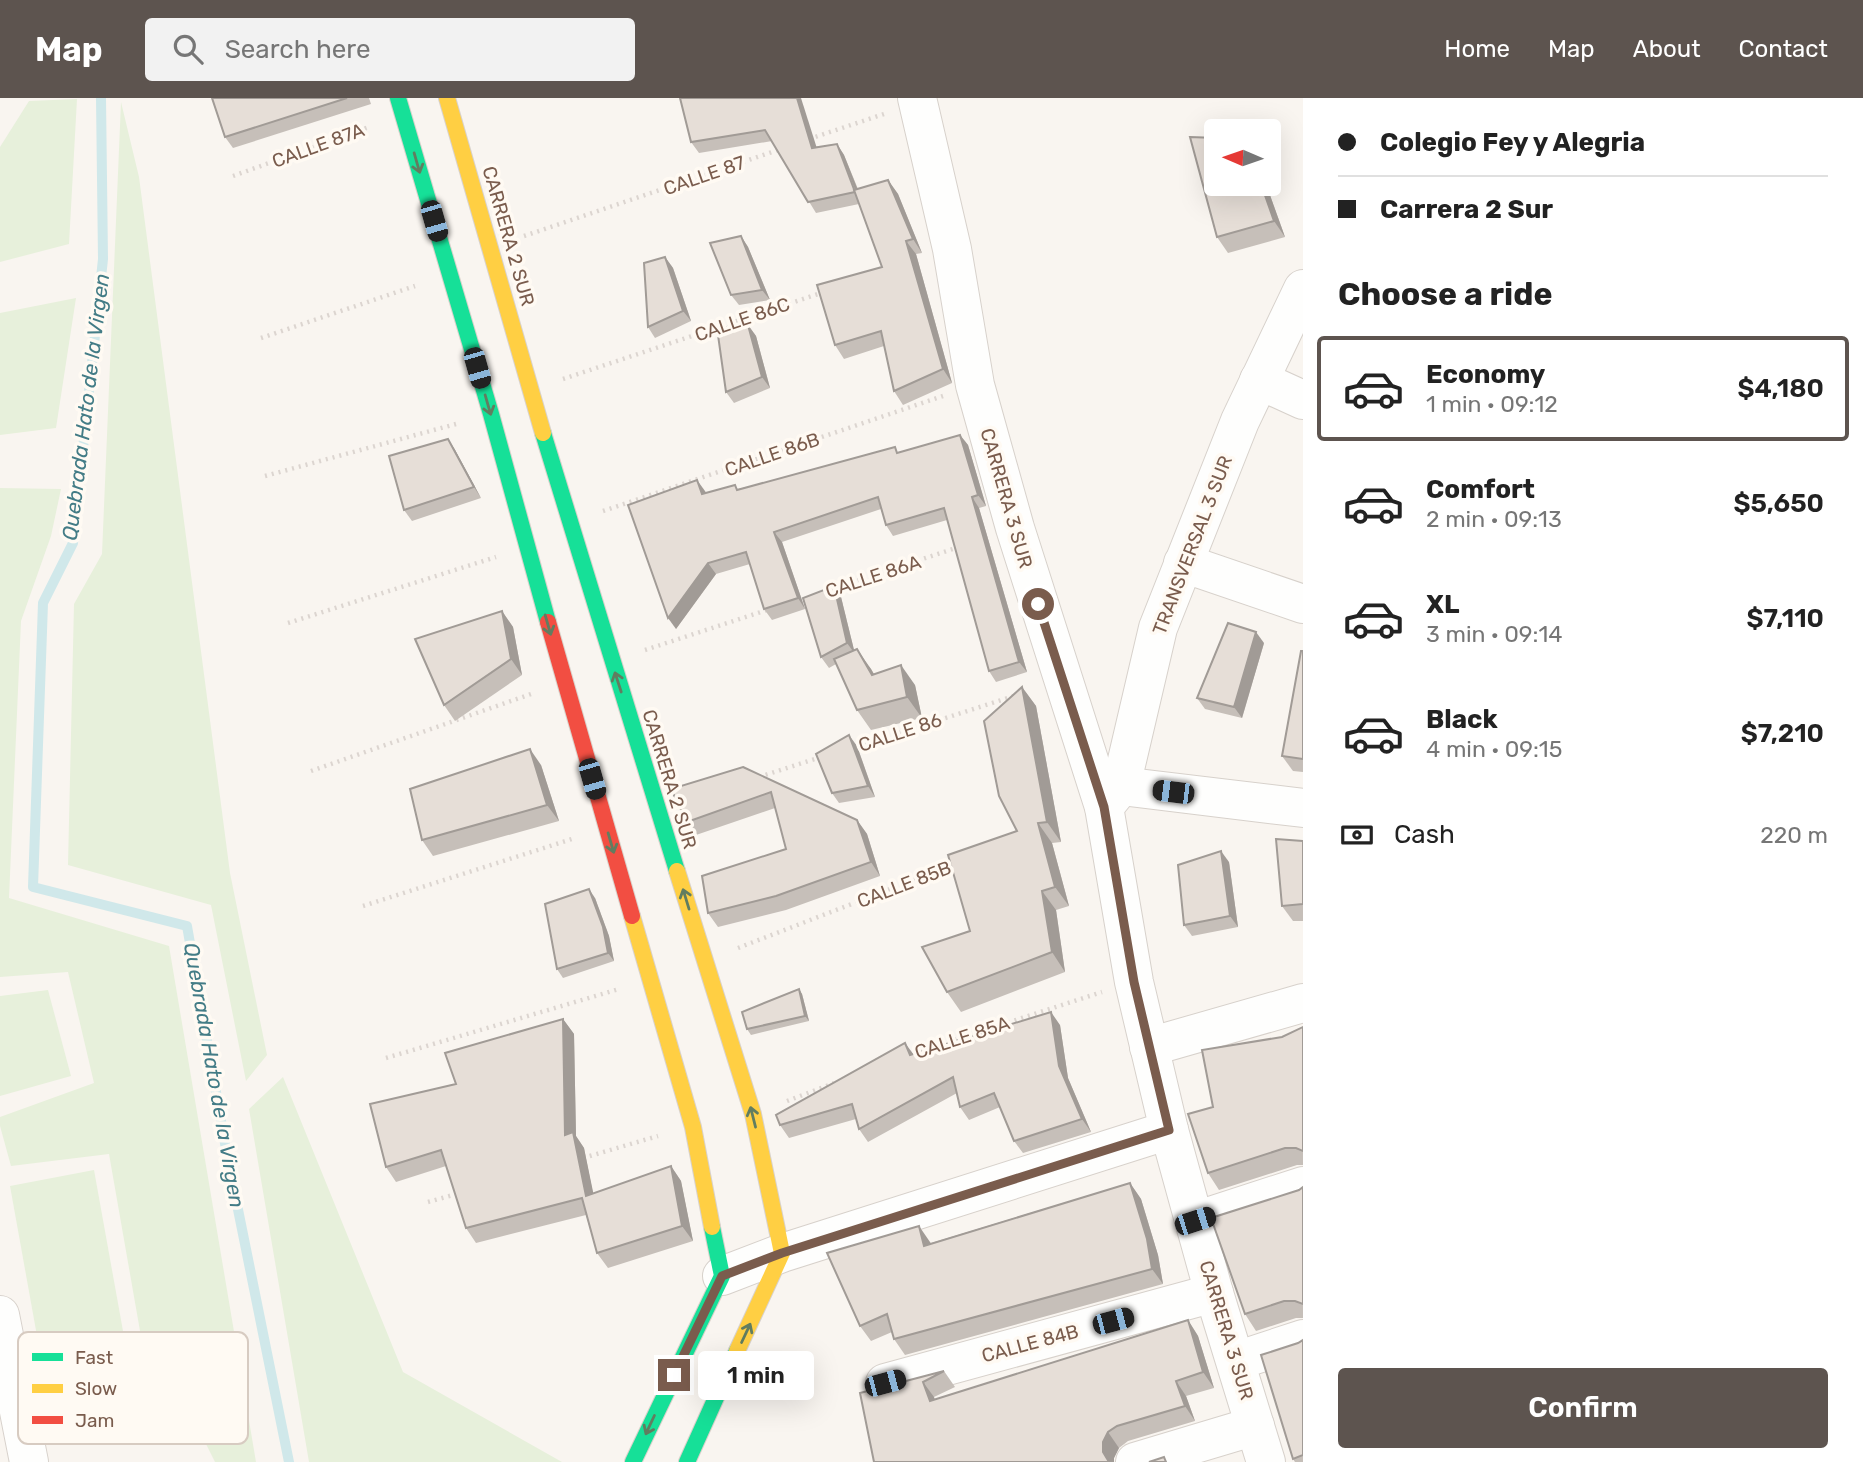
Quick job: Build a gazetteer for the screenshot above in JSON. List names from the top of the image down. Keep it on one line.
{"streets":{"street":["CARRERA 2 SUR","CARRERA 3 SUR","TRANSVERSAL 3 SUR","CALLE 84B"],"path":["CALLE 87A","CALLE 87","CALLE 86C","CALLE 86B","CALLE 86A","CALLE 86","CALLE 85B","CALLE 85A"]},"crossings":[["CALLE 87","CARRERA 2 SUR"],["CARRERA 2 SUR","CALLE 86C"],["CARRERA 2 SUR","CALLE 86B"],["CARRERA 2 SUR","CALLE 85B"],["CALLE 86B","CARRERA 3 SUR"],["CARRERA 3 SUR","TRANSVERSAL 3 SUR"],["CARRERA 3 SUR","CALLE 86A"],["CARRERA 3 SUR","CALLE 86"],["CARRERA 3 SUR","CALLE 85A"],["CARRERA 3 SUR","CALLE 84B"]],"water":["Quebrada Hato de la Virgen"],"legend":["Fast","Slow","Jam"],"north":"left","page":{"header":"Map","search":"Search here","nav":["Home","Map","About","Contact"],"banner":["Colegio Fey y Alegria","Carrera 2 Sur"],"heading":"Choose a ride","list":[{"name":"Economy","note":"1 min · 09:12","value":"$4,180"},{"name":"Comfort","note":"2 min · 09:13","value":"$5,650"},{"name":"XL","note":"3 min · 09:14","value":"$7,110"},{"name":"Black","note":"4 min · 09:15","value":"$7,210"}],"pay":["Cash","220 m"],"bubble":"1 min","buttons":"Confirm"}}
